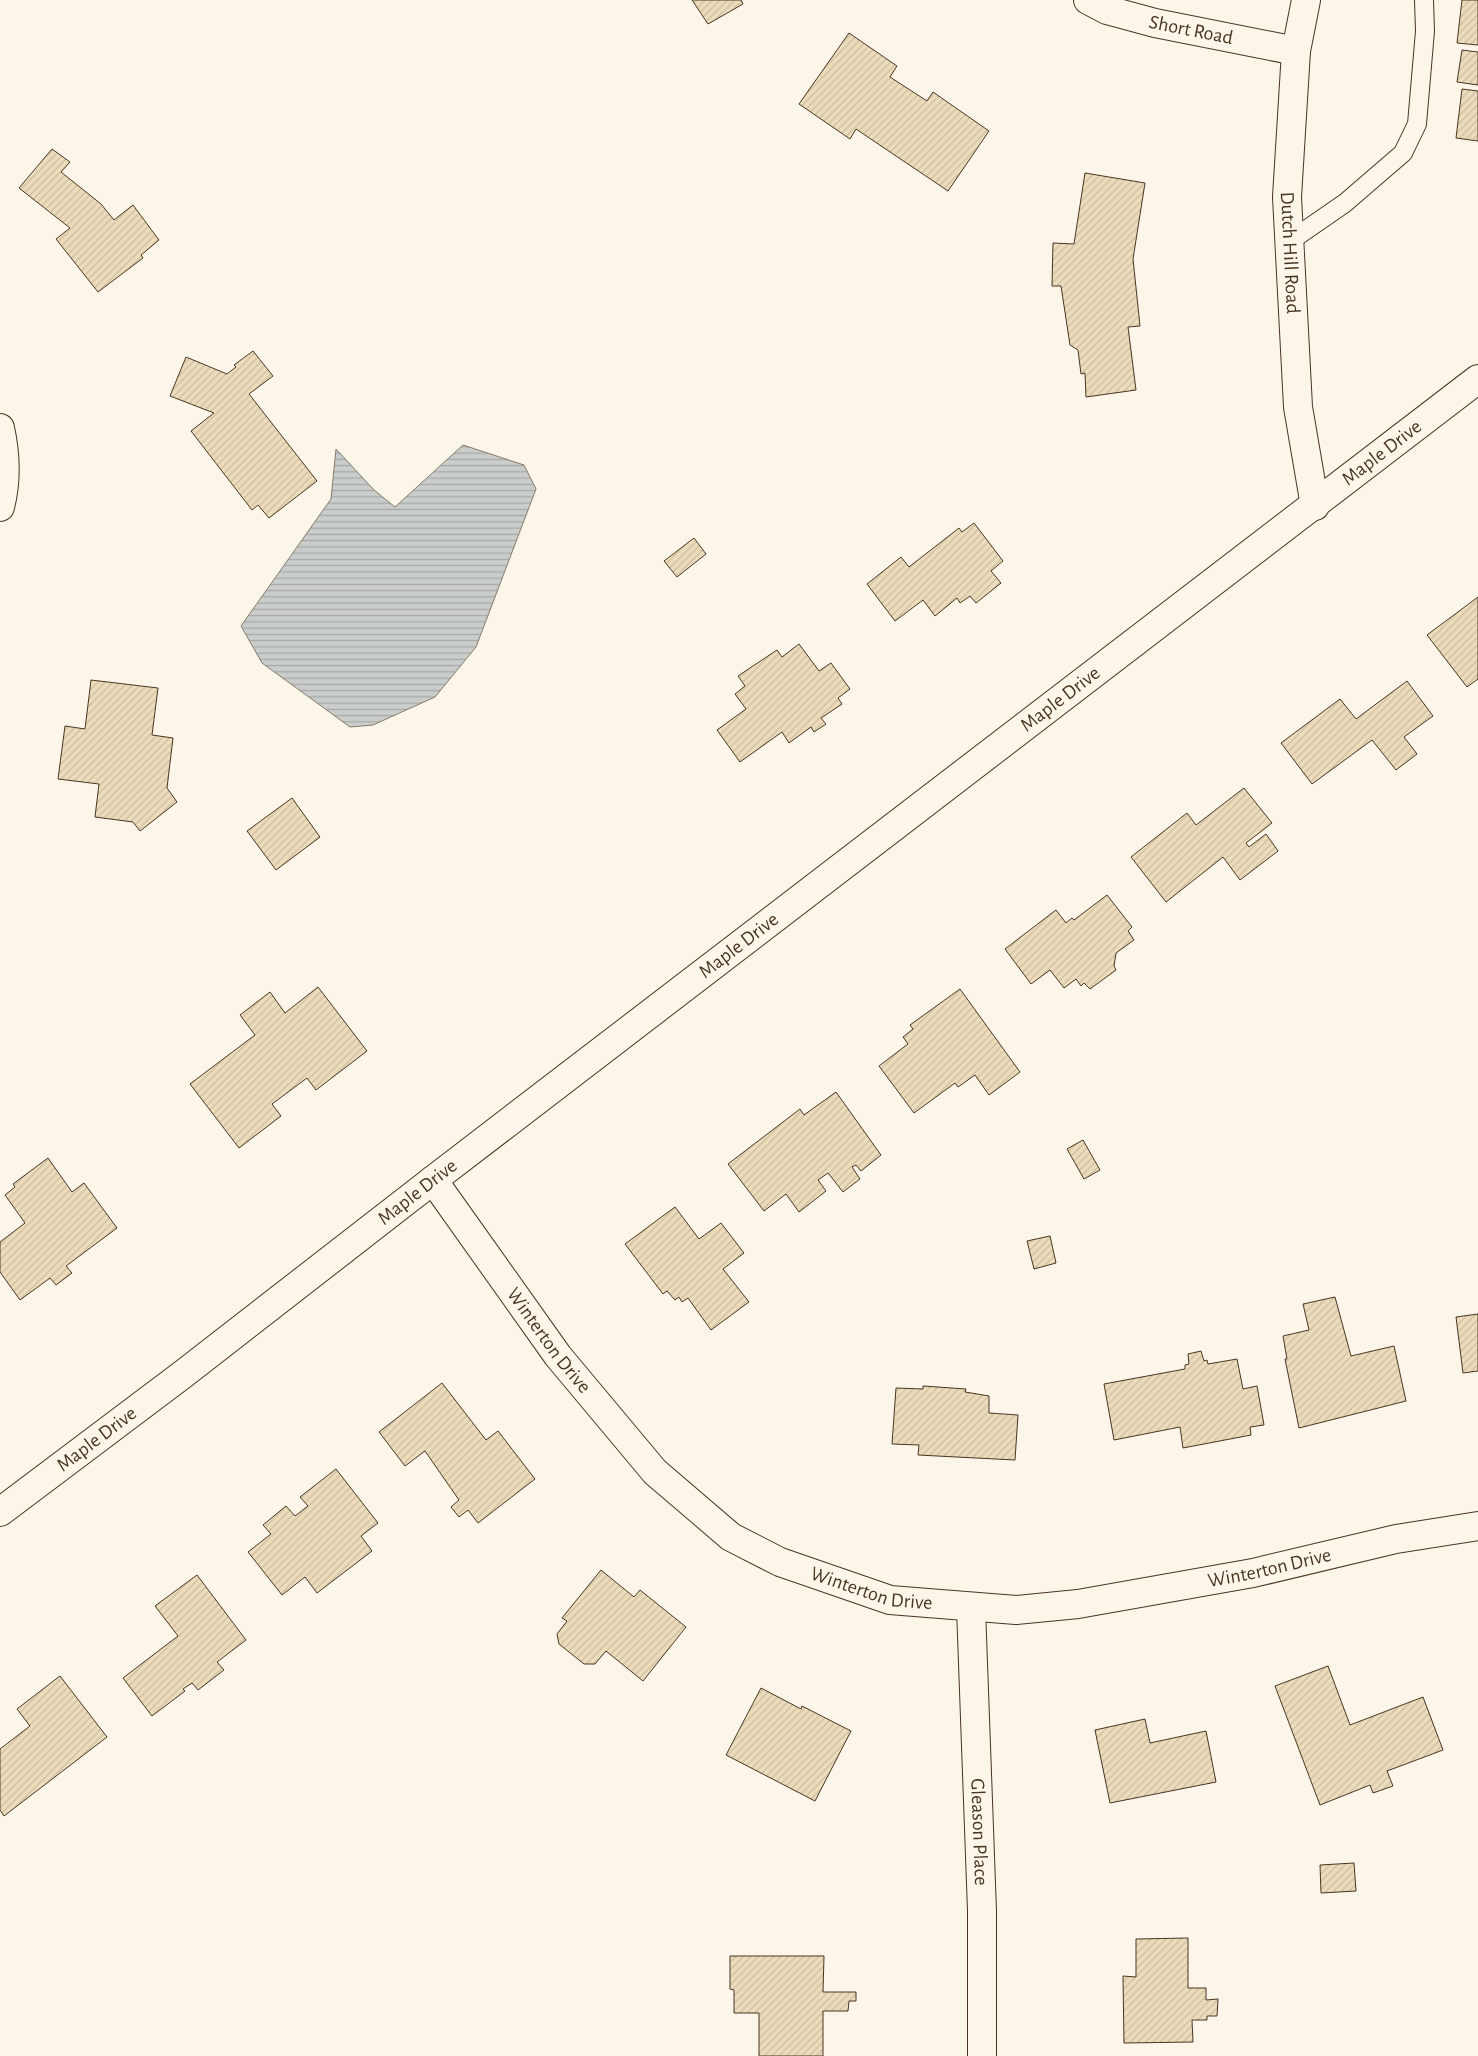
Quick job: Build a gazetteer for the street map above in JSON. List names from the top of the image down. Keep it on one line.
{"streets":{"street":["Short Road","Dutch Hill Road","Maple Drive","Winterton Drive","Gleason Place"]},"crossings":[["Short Road","Dutch Hill Road"],["Dutch Hill Road","Maple Drive"],["Maple Drive","Winterton Drive"],["Winterton Drive","Gleason Place"]]}
